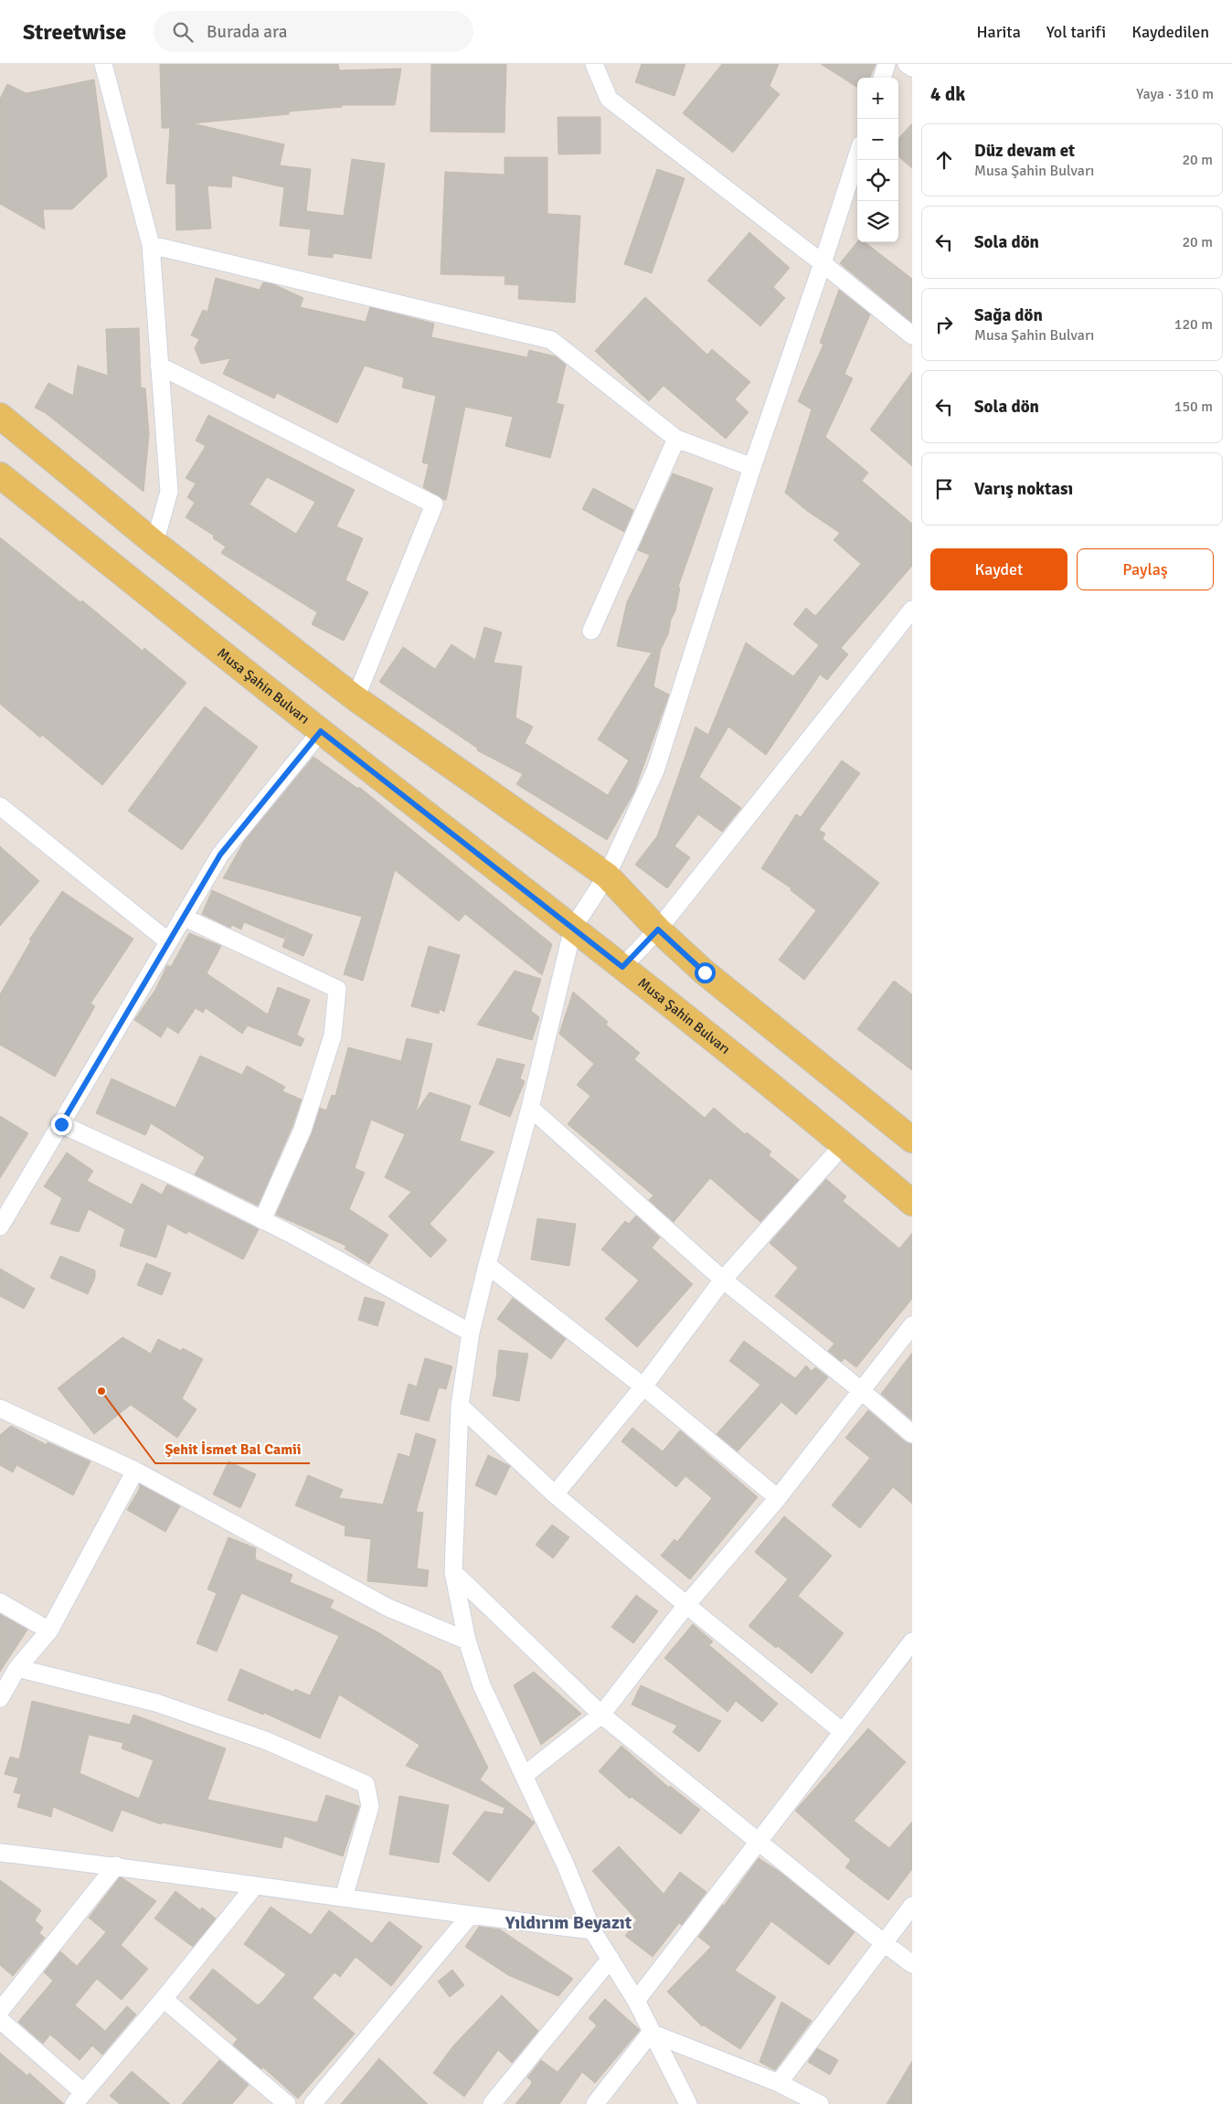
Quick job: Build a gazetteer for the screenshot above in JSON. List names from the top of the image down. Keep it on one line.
{"streets":{"main road":["Musa Şahin Bulvarı"]},"districts":["Yıldırım Beyazıt"],"places":["Şehit İsmet Bal Camii"],"page":{"header":"Streetwise","search":"Burada ara","nav":["Harita","Yol tarifi","Kaydedilen"],"heading":["4 dk","Yaya · 310 m"],"map_buttons":["+","−"],"list":[["Düz devam et","Musa Şahin Bulvarı","20 m"],["Sola dön","20 m"],["Sağa dön","Musa Şahin Bulvarı","120 m"],["Sola dön","150 m"],"Varış noktası"],"buttons":["Kaydet","Paylaş"]}}
